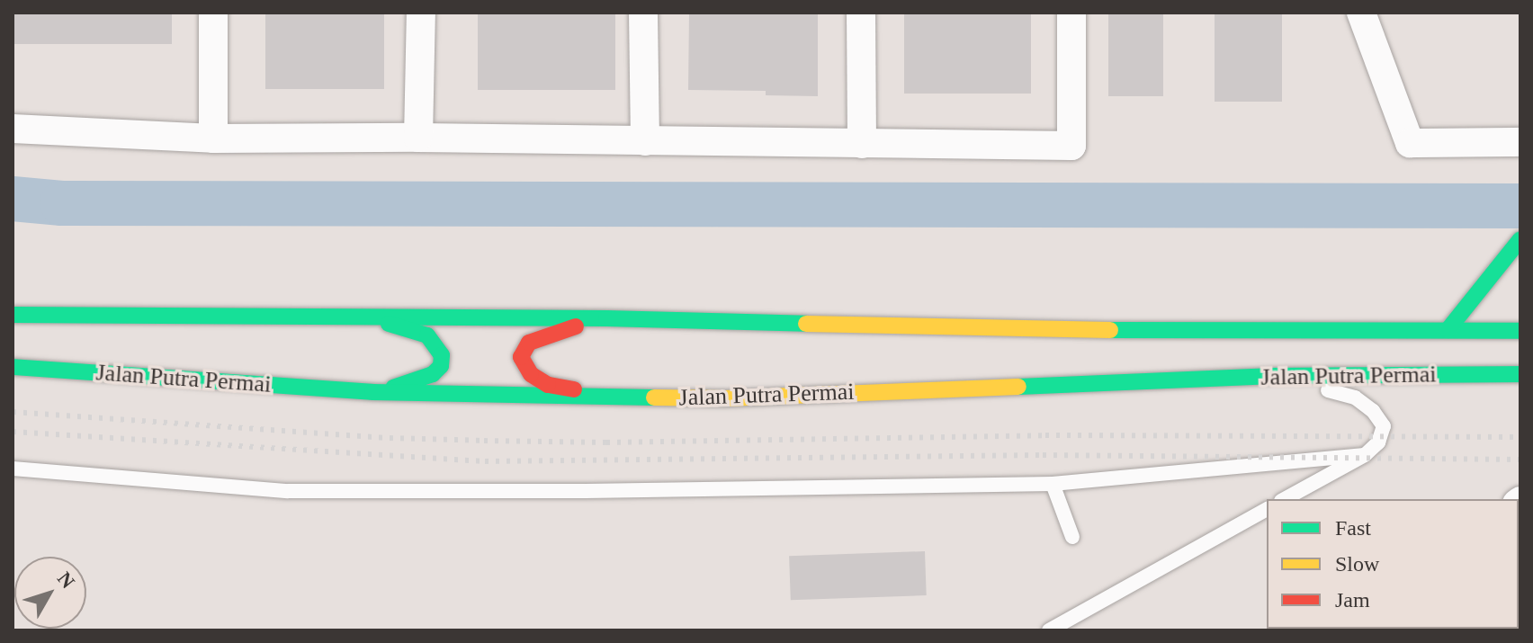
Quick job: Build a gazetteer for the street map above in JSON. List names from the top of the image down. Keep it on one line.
{"streets":{"main road":["Jalan Putra Permai"]},"legend":["Fast","Slow","Jam"],"north":"top right"}
